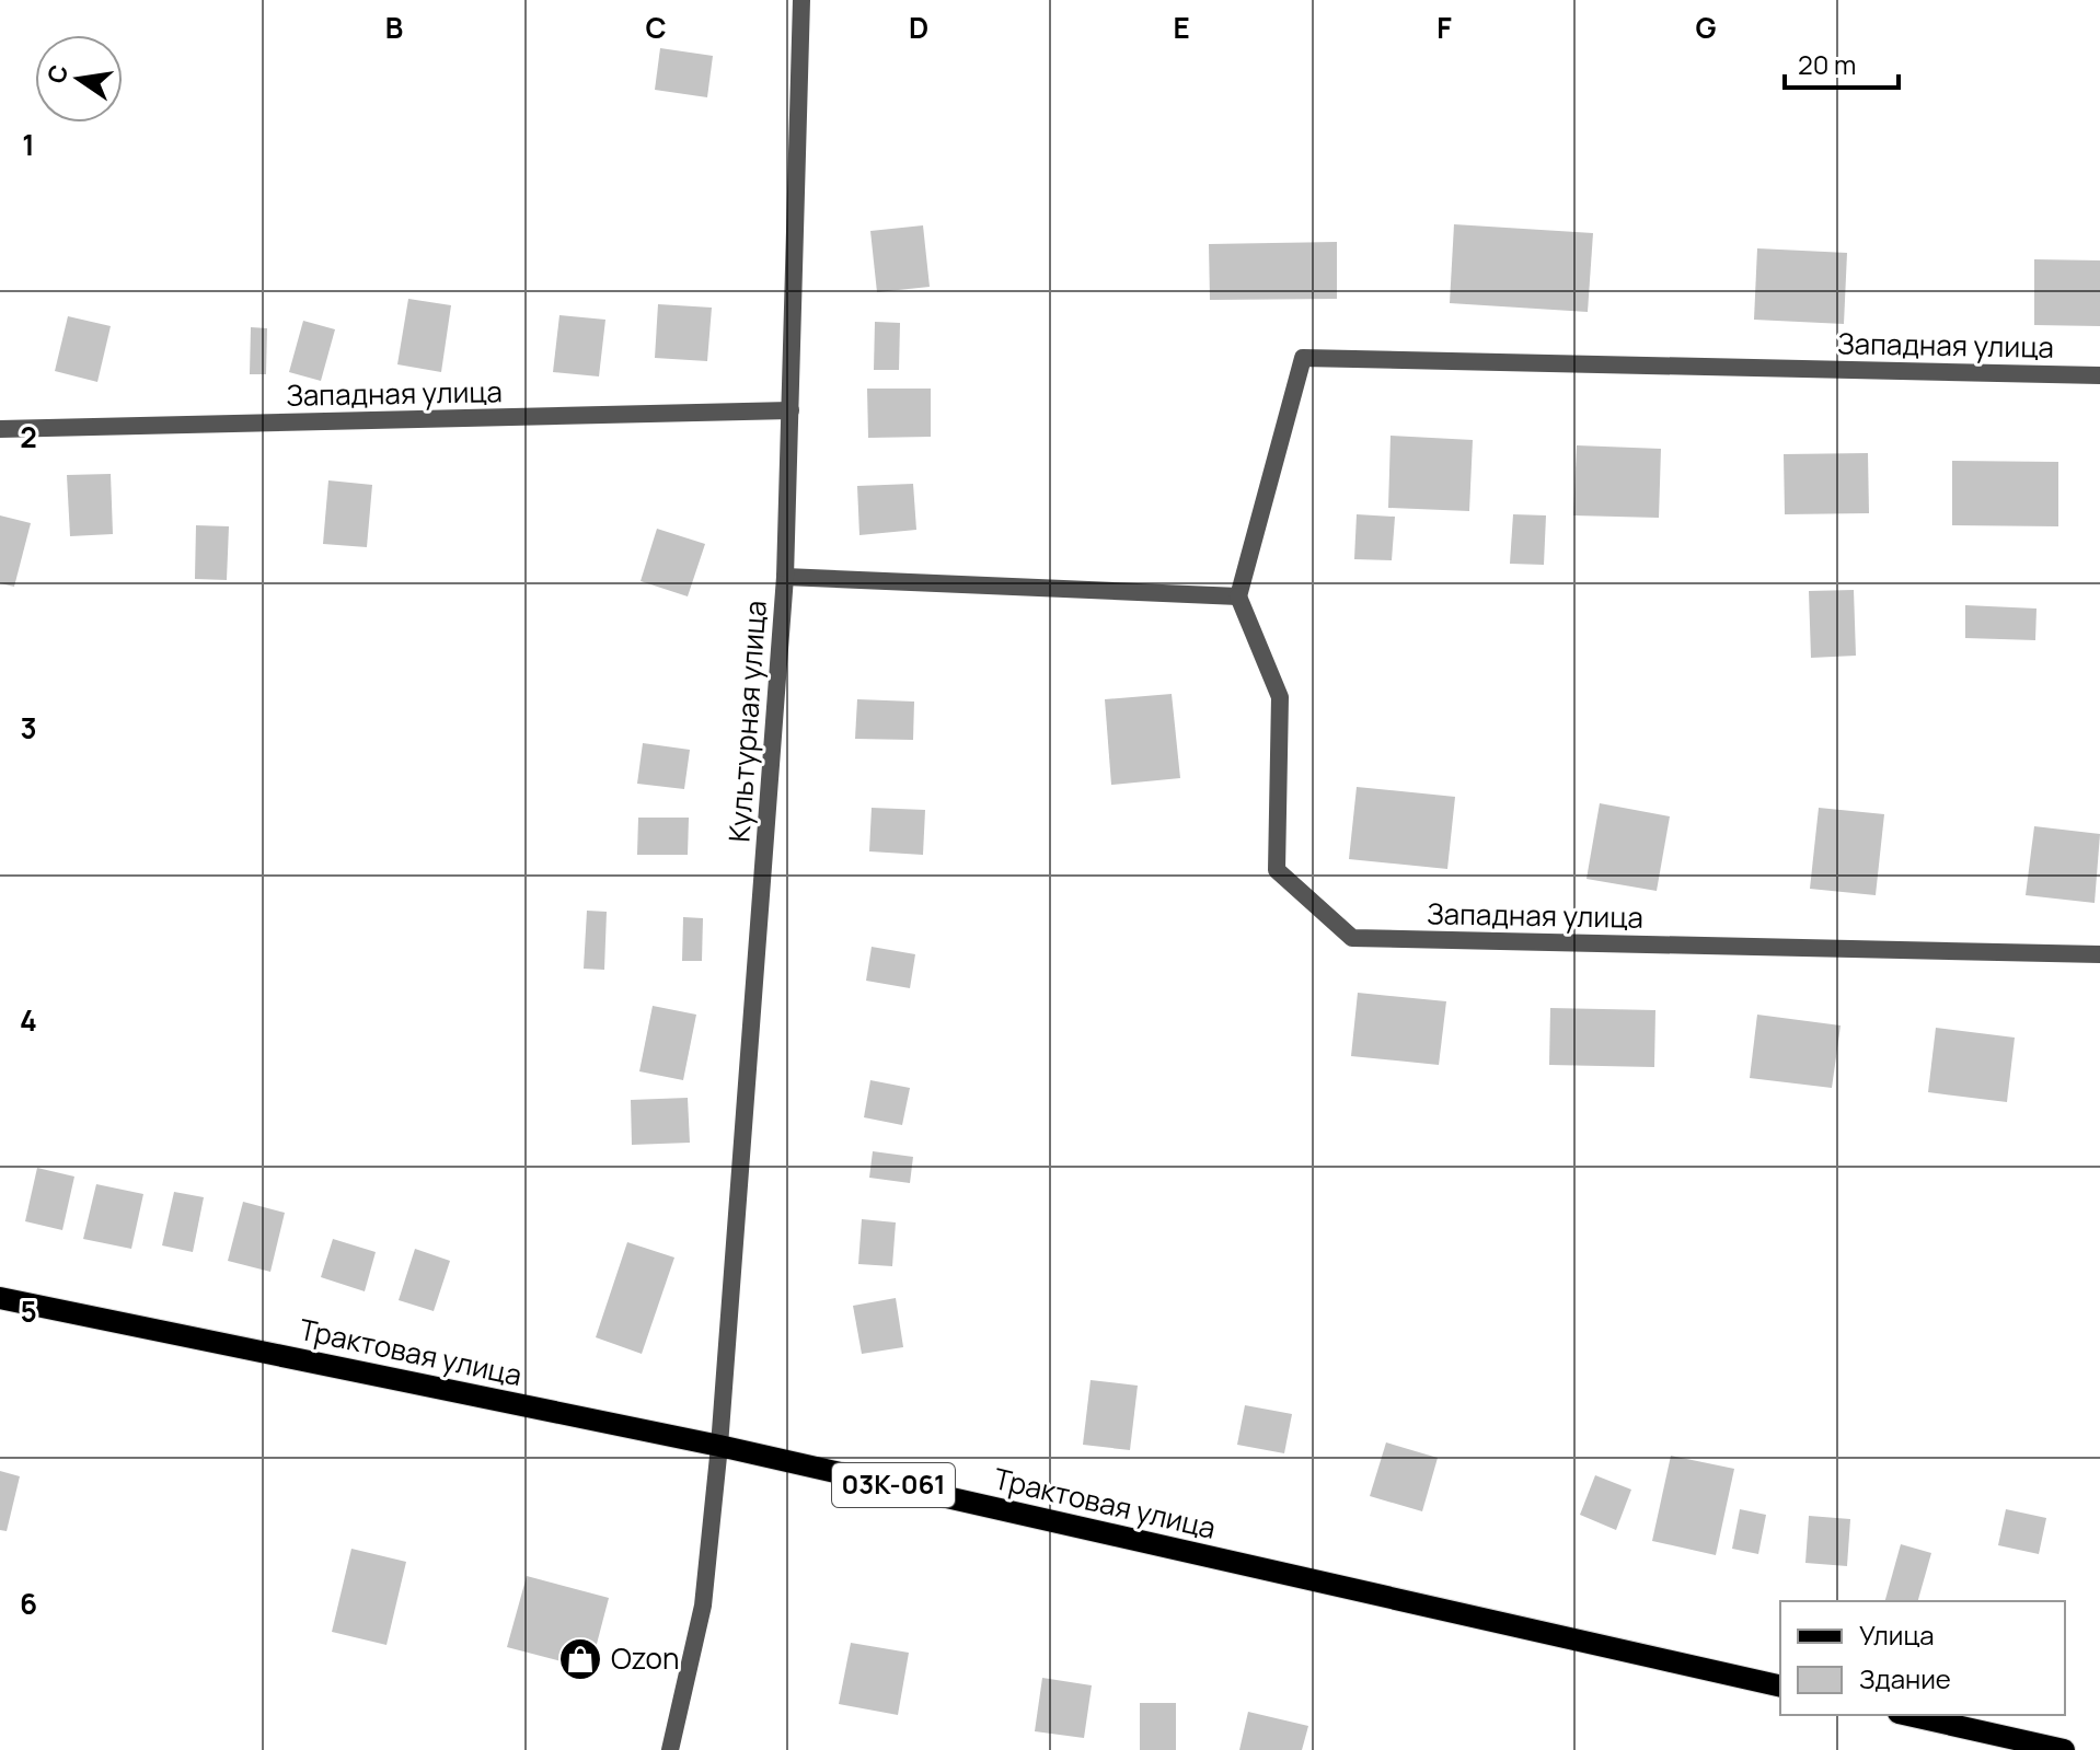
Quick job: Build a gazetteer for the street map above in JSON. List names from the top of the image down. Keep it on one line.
{"streets":{"main road":["Трактовая улица","03К-061"],"street":["Западная улица","Культурная улица"]},"crossings":[["Западная улица","Культурная улица"],["Культурная улица","Трактовая улица"]],"places":{"shop":["Ozon"]},"legend":["Улица","Здание"],"scale_bar":"20 m","north":"left","grid":{"columns":["B","C","D","E","F","G"],"rows":["1","2","3","4","5","6"]}}
